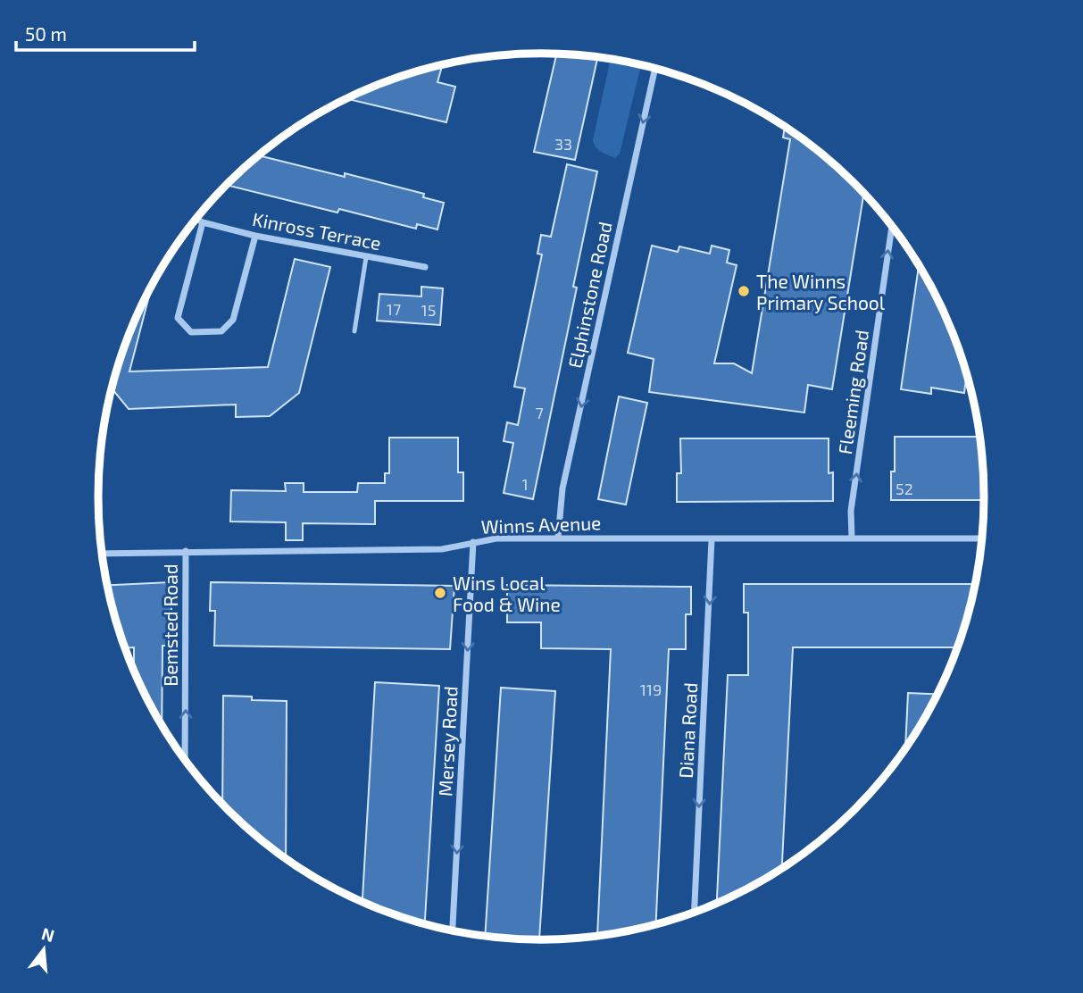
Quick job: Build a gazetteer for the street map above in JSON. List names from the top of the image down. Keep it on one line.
{"streets":{"street":["Kinross Terrace","Elphinstone Road","Fleeming Road","Winns Avenue","Bemsted Road","Diana Road","Mersey Road"]},"crossings":[["Elphinstone Road","Winns Avenue"],["Fleeming Road","Winns Avenue"],["Winns Avenue","Bemsted Road"],["Winns Avenue","Diana Road"],["Winns Avenue","Mersey Road"]],"one_way":["Elphinstone Road","Fleeming Road","Bemsted Road","Diana Road","Mersey Road"],"places":["The Winns Primary School","Wins Local Food & Wine"],"house_numbers":["33","17","15","7","1","52","119"],"scale_bar":"50 m","north":"top"}
